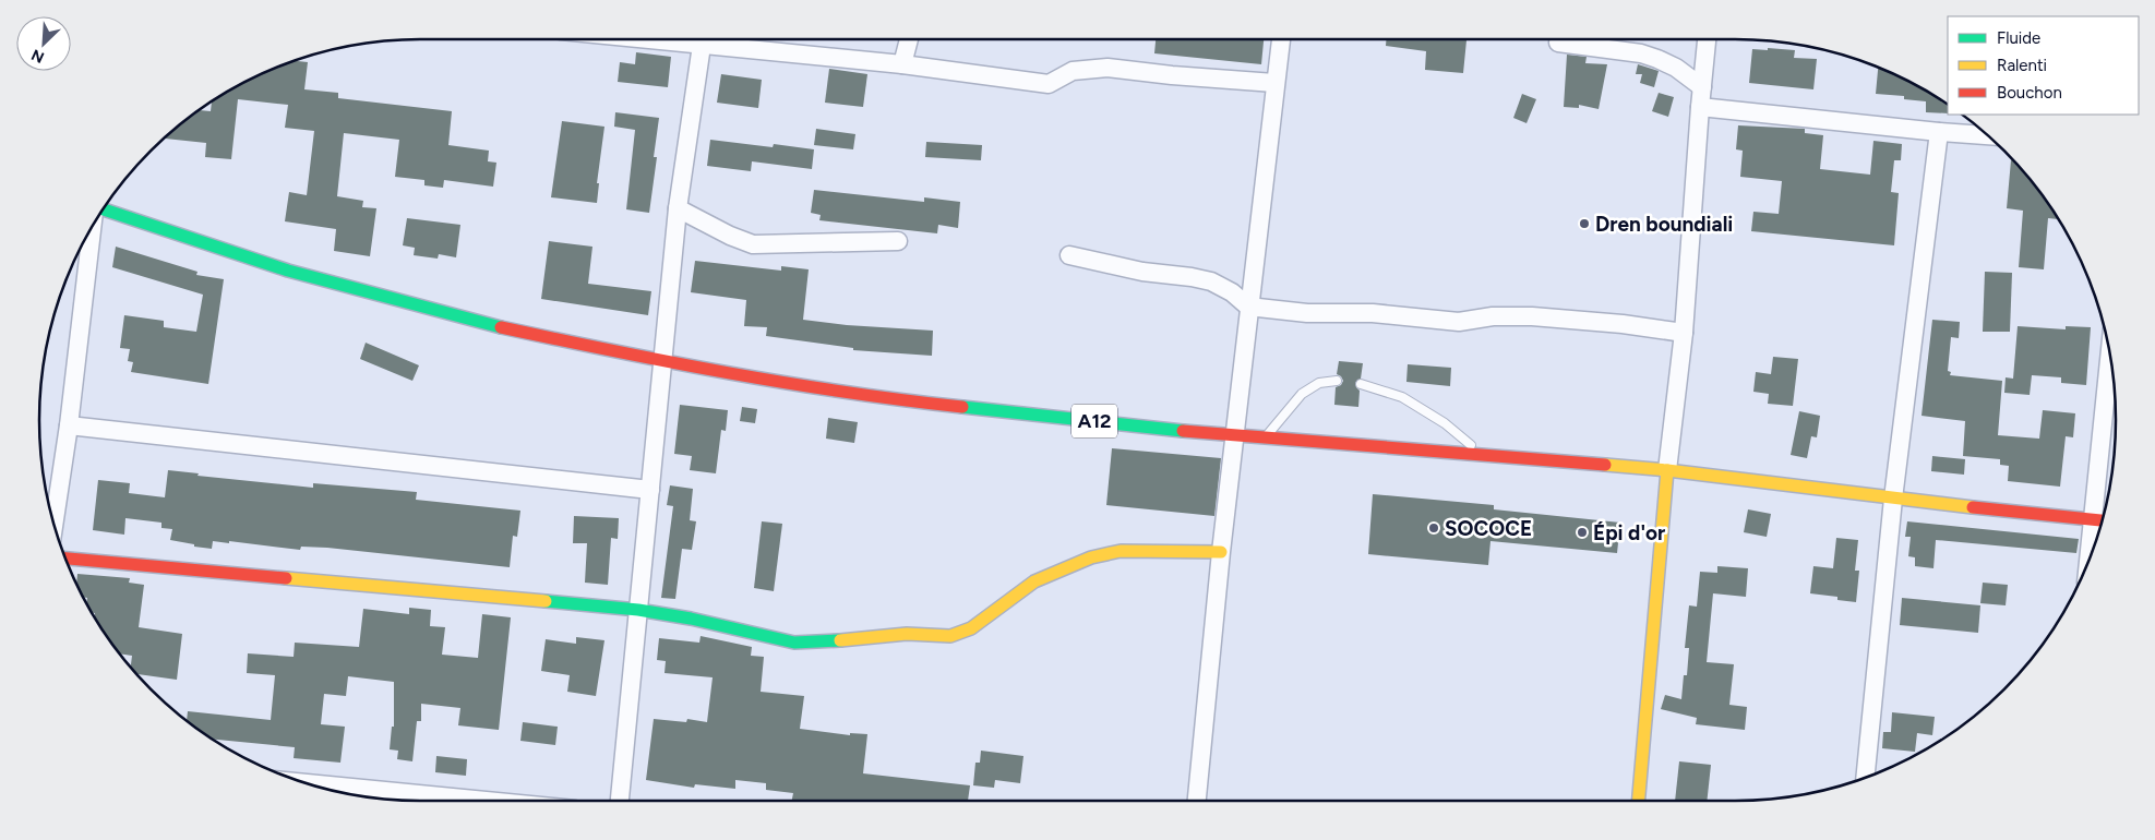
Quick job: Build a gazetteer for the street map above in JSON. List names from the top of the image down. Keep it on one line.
{"streets":{"main road":["A12"]},"places":["Dren boundiali","SOCOCE","Épi d'or"],"legend":["Fluide","Ralenti","Bouchon"],"north":"bottom left"}
